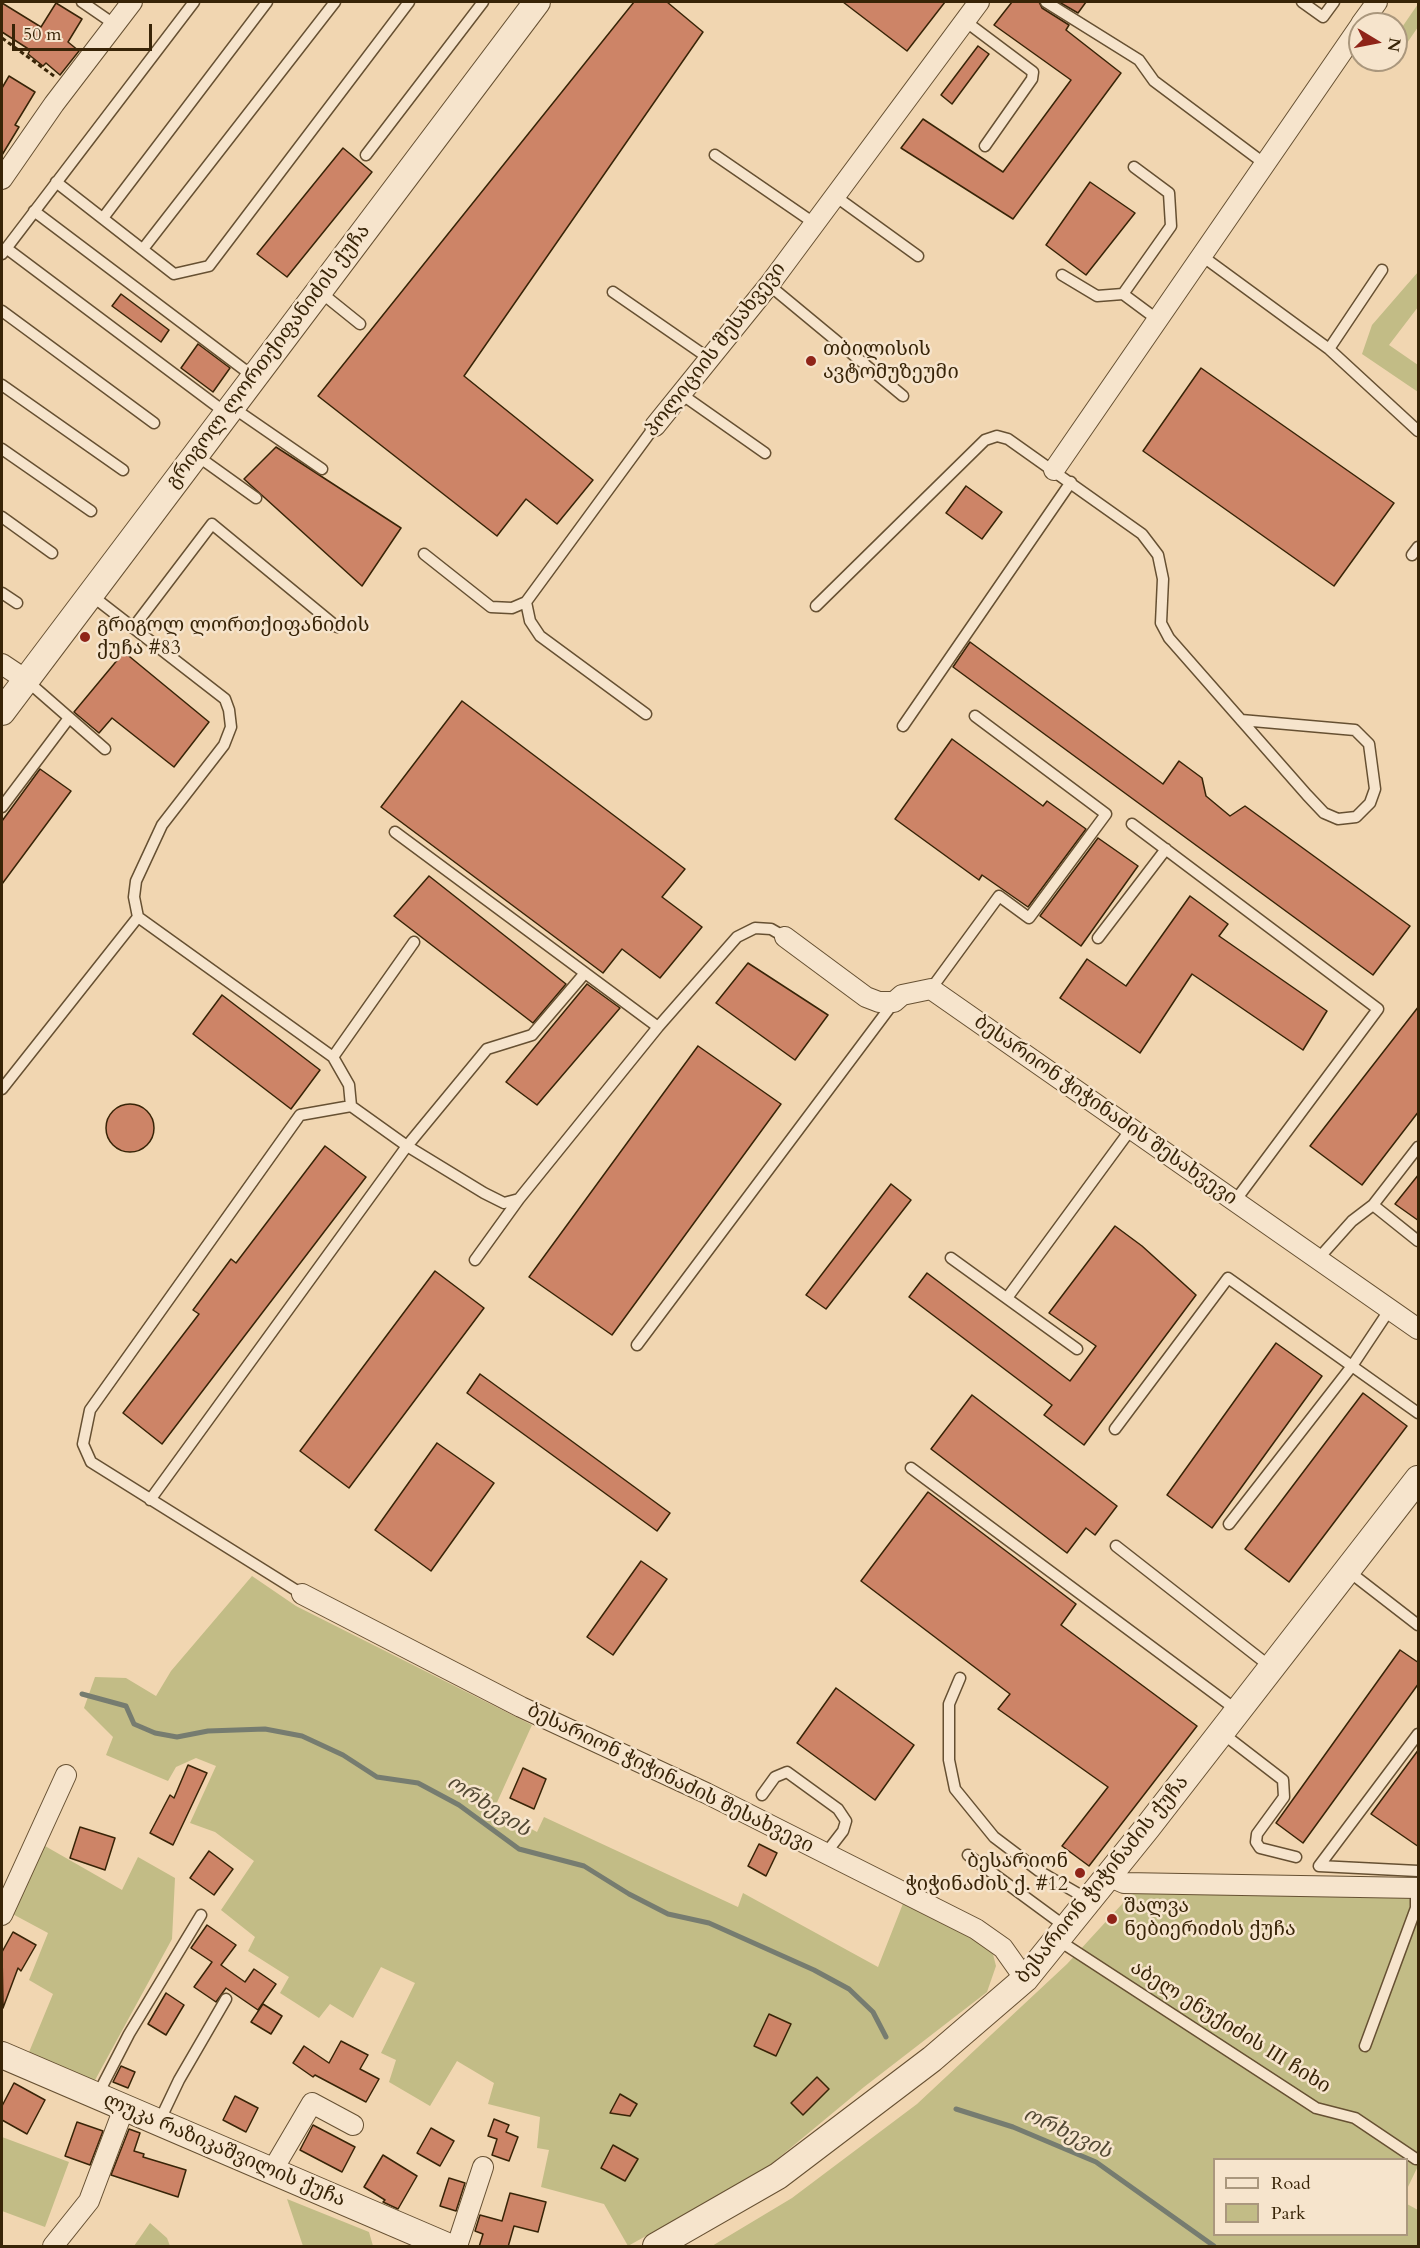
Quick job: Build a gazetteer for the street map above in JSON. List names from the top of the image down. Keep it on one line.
{"streets":{"street":["პოლიციის შესახვევი","გრიგოლ ლორთქიფანიძის ქუჩა","ბესარიონ ჭიჭინაძის შესახვევი","ბესარიონ ჭიჭინაძის ქუჩა","ლუკა რაზიკაშვილის ქუჩა"],"lane":["აბელ ენუქიძის III ჩიხი"]},"crossings":[["ბესარიონ ჭიჭინაძის შესახვევი","ბესარიონ ჭიჭინაძის ქუჩა"],["ბესარიონ ჭიჭინაძის ქუჩა","აბელ ენუქიძის III ჩიხი"]],"water":["ორხევის"],"places":["თბილისის ავტომუზეუმი","გრიგოლ ლორთქიფანიძის ქუჩა #83","ბესარიონ ჭიჭინაძის ქ. #12","შალვა ნებიერიძის ქუჩა"],"legend":["Road","Park"],"scale_bar":"50 m","north":"right"}
